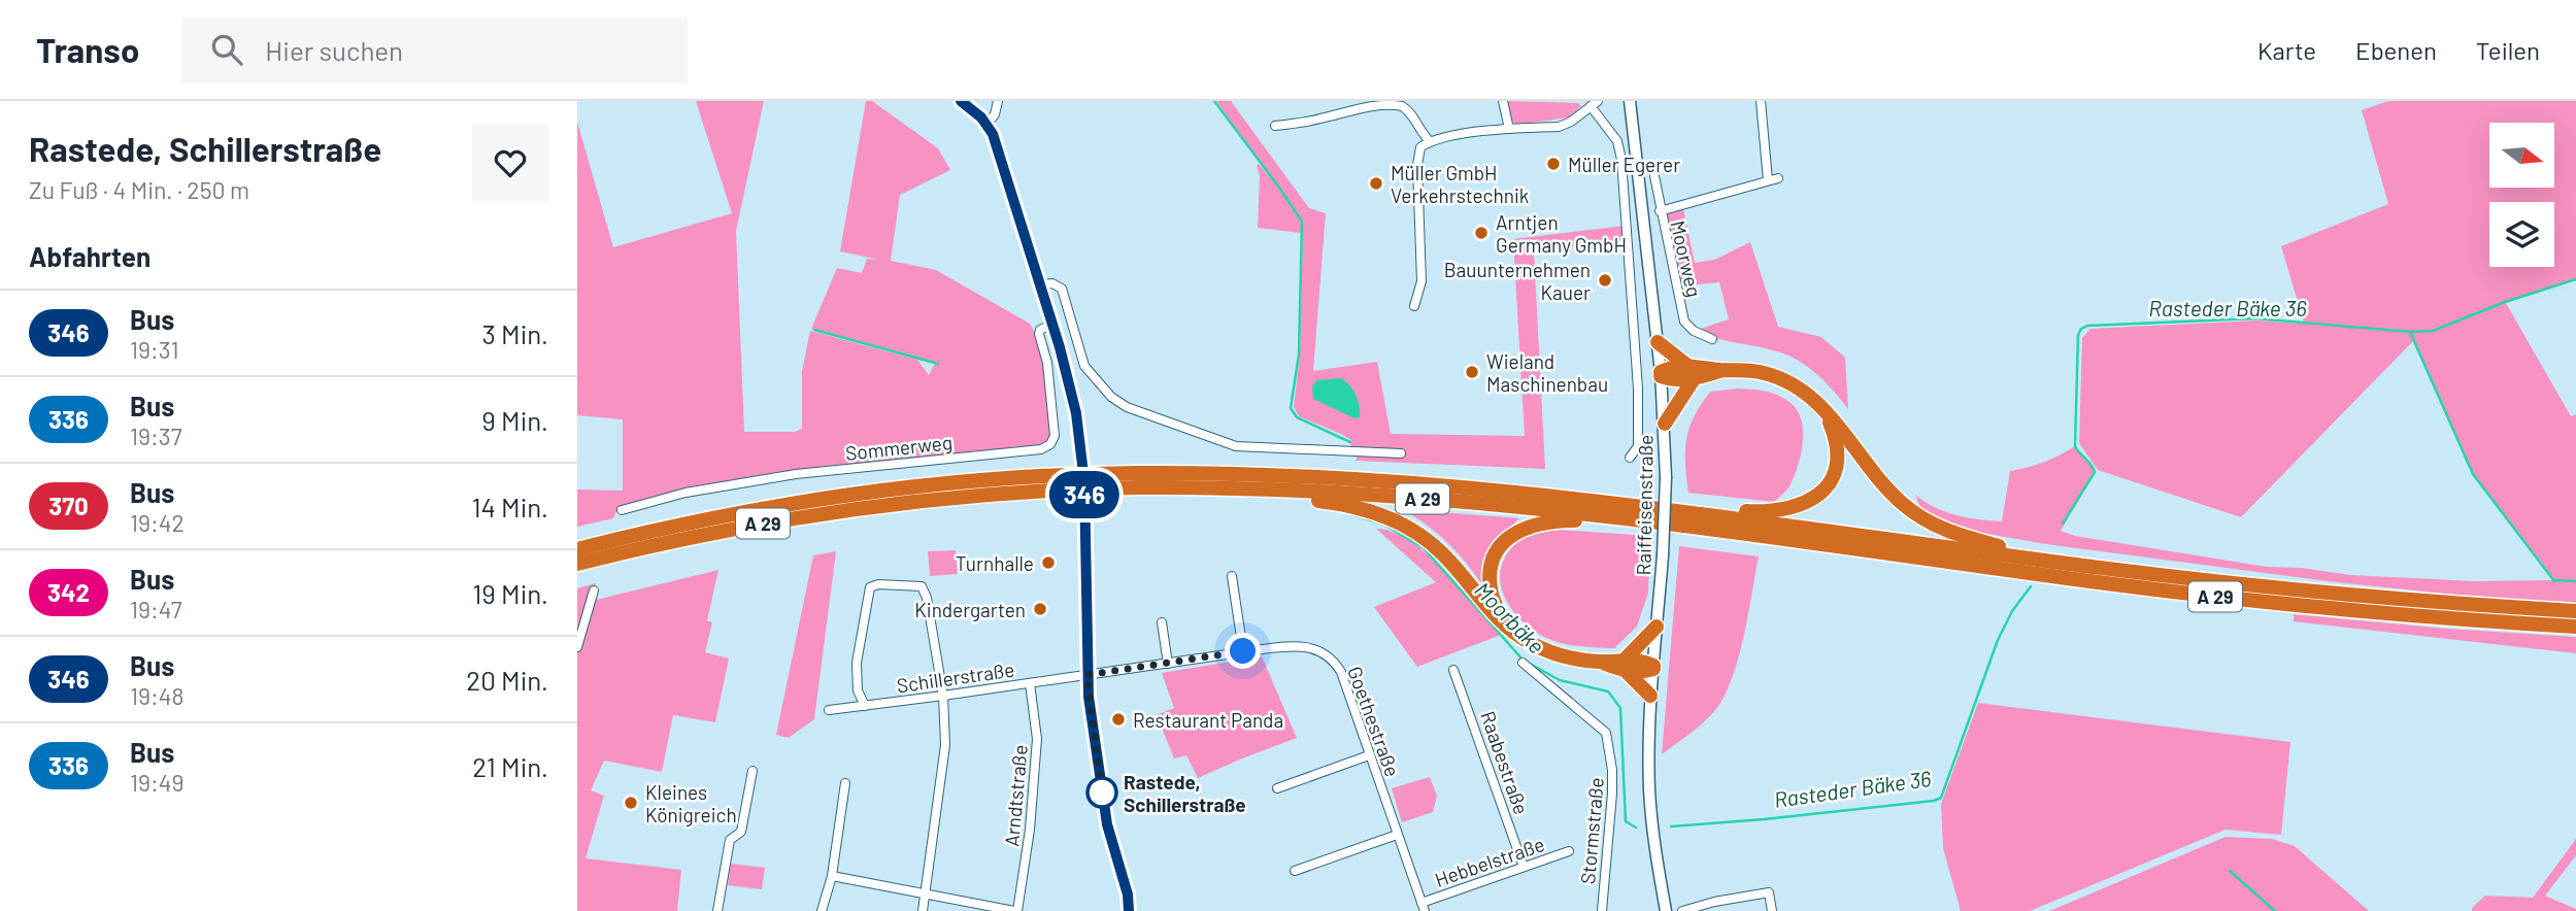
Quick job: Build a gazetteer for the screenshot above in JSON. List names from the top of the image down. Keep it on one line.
{"streets":{"highway":["A 29"],"main road":["Raiffeisenstraße"],"street":["Moorweg","Sommerweg","Schillerstraße","Goethestraße","Raabestraße","Arndtstraße","Stormstraße","Hebbelstraße"]},"crossings":[["Schillerstraße","Goethestraße"],["Schillerstraße","Arndtstraße"],["Goethestraße","Hebbelstraße"],["Raabestraße","Hebbelstraße"]],"water":["Rasteder Bäke 36","Moorbäke"],"places":["Müller Egerer","Müller GmbH Verkehrstechnik","Arntjen Germany GmbH","Bauunternehmen Kauer","Wieland Maschinenbau","Turnhalle","Kindergarten","Restaurant Panda","Rastede, Schillerstraße","Kleines Königreich"],"lines":["bus line 346"],"north":"right","page":{"header":"Transo","search":"Hier suchen","nav":["Karte","Ebenen","Teilen"],"heading":[["Rastede, Schillerstraße","Zu Fuß · 4 Min. · 250 m"],"Abfahrten"],"on_map":"346","list":[{"mark":"346","name":"Bus","note":"19:31","value":"3 Min."},{"mark":"336","name":"Bus","note":"19:37","value":"9 Min."},{"mark":"370","name":"Bus","note":"19:42","value":"14 Min."},{"mark":"342","name":"Bus","note":"19:47","value":"19 Min."},{"mark":"346","name":"Bus","note":"19:48","value":"20 Min."},{"mark":"336","name":"Bus","note":"19:49","value":"21 Min."}]}}
